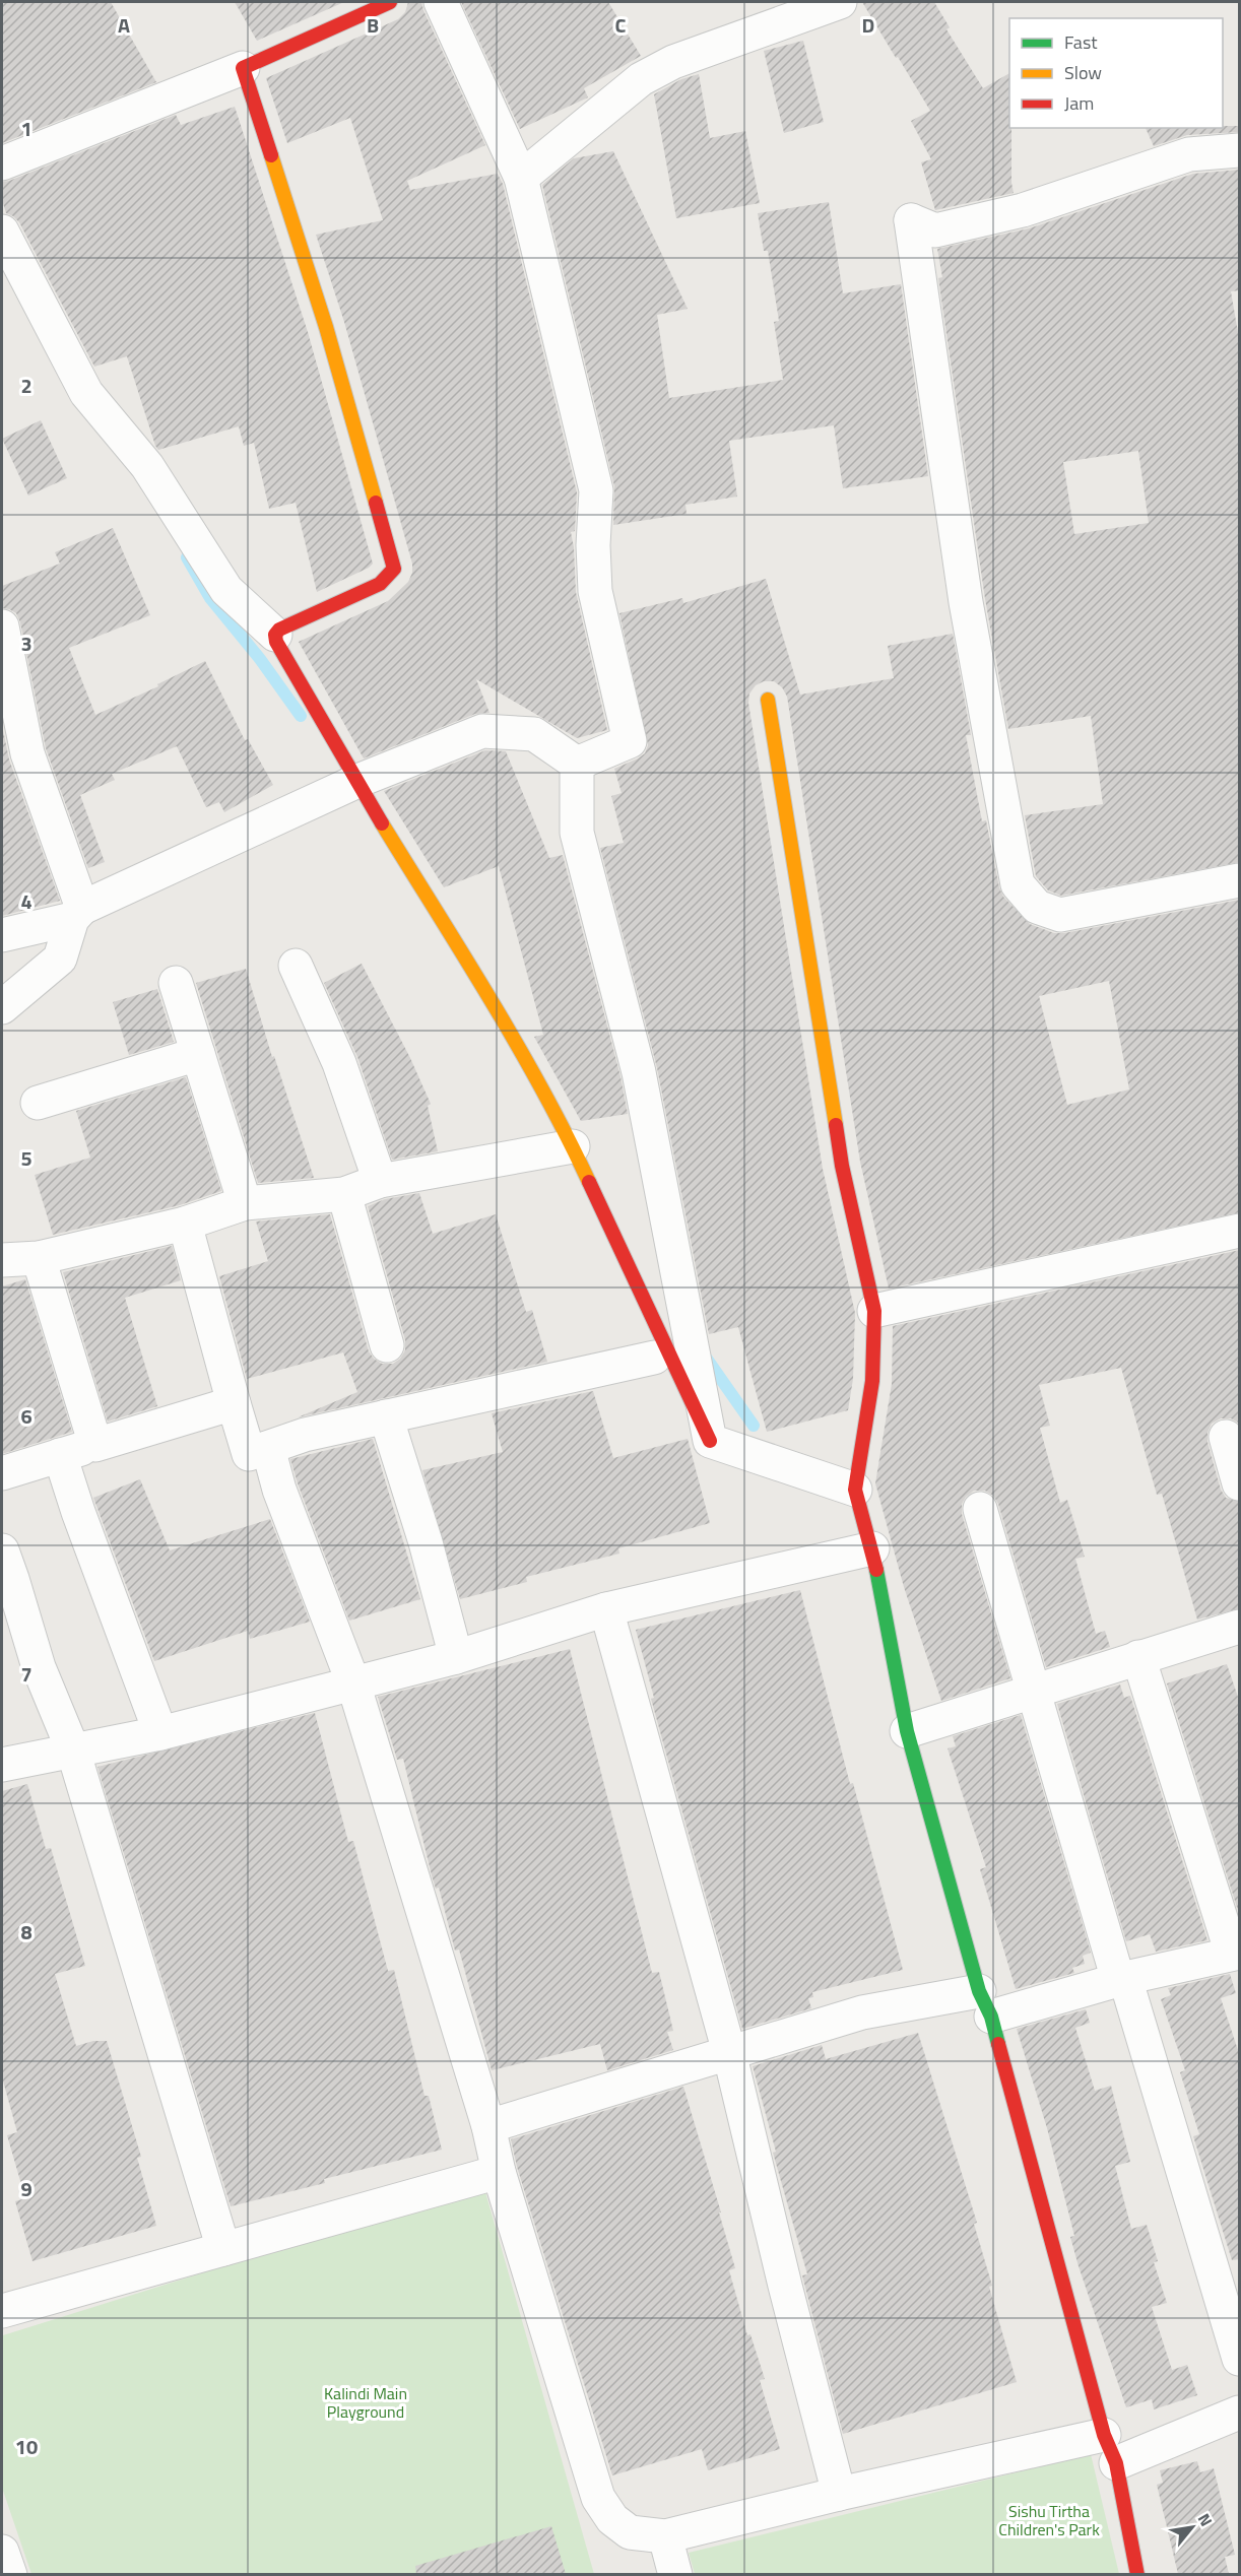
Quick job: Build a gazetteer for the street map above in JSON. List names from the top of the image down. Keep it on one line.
{"parks":["Kalindi Main Playground","Sishu Tirtha Children's Park"],"legend":["Fast","Slow","Jam"],"north":"top right","grid":{"columns":["A","B","C","D"],"rows":["1","2","3","4","5","6","7","8","9","10"]}}
